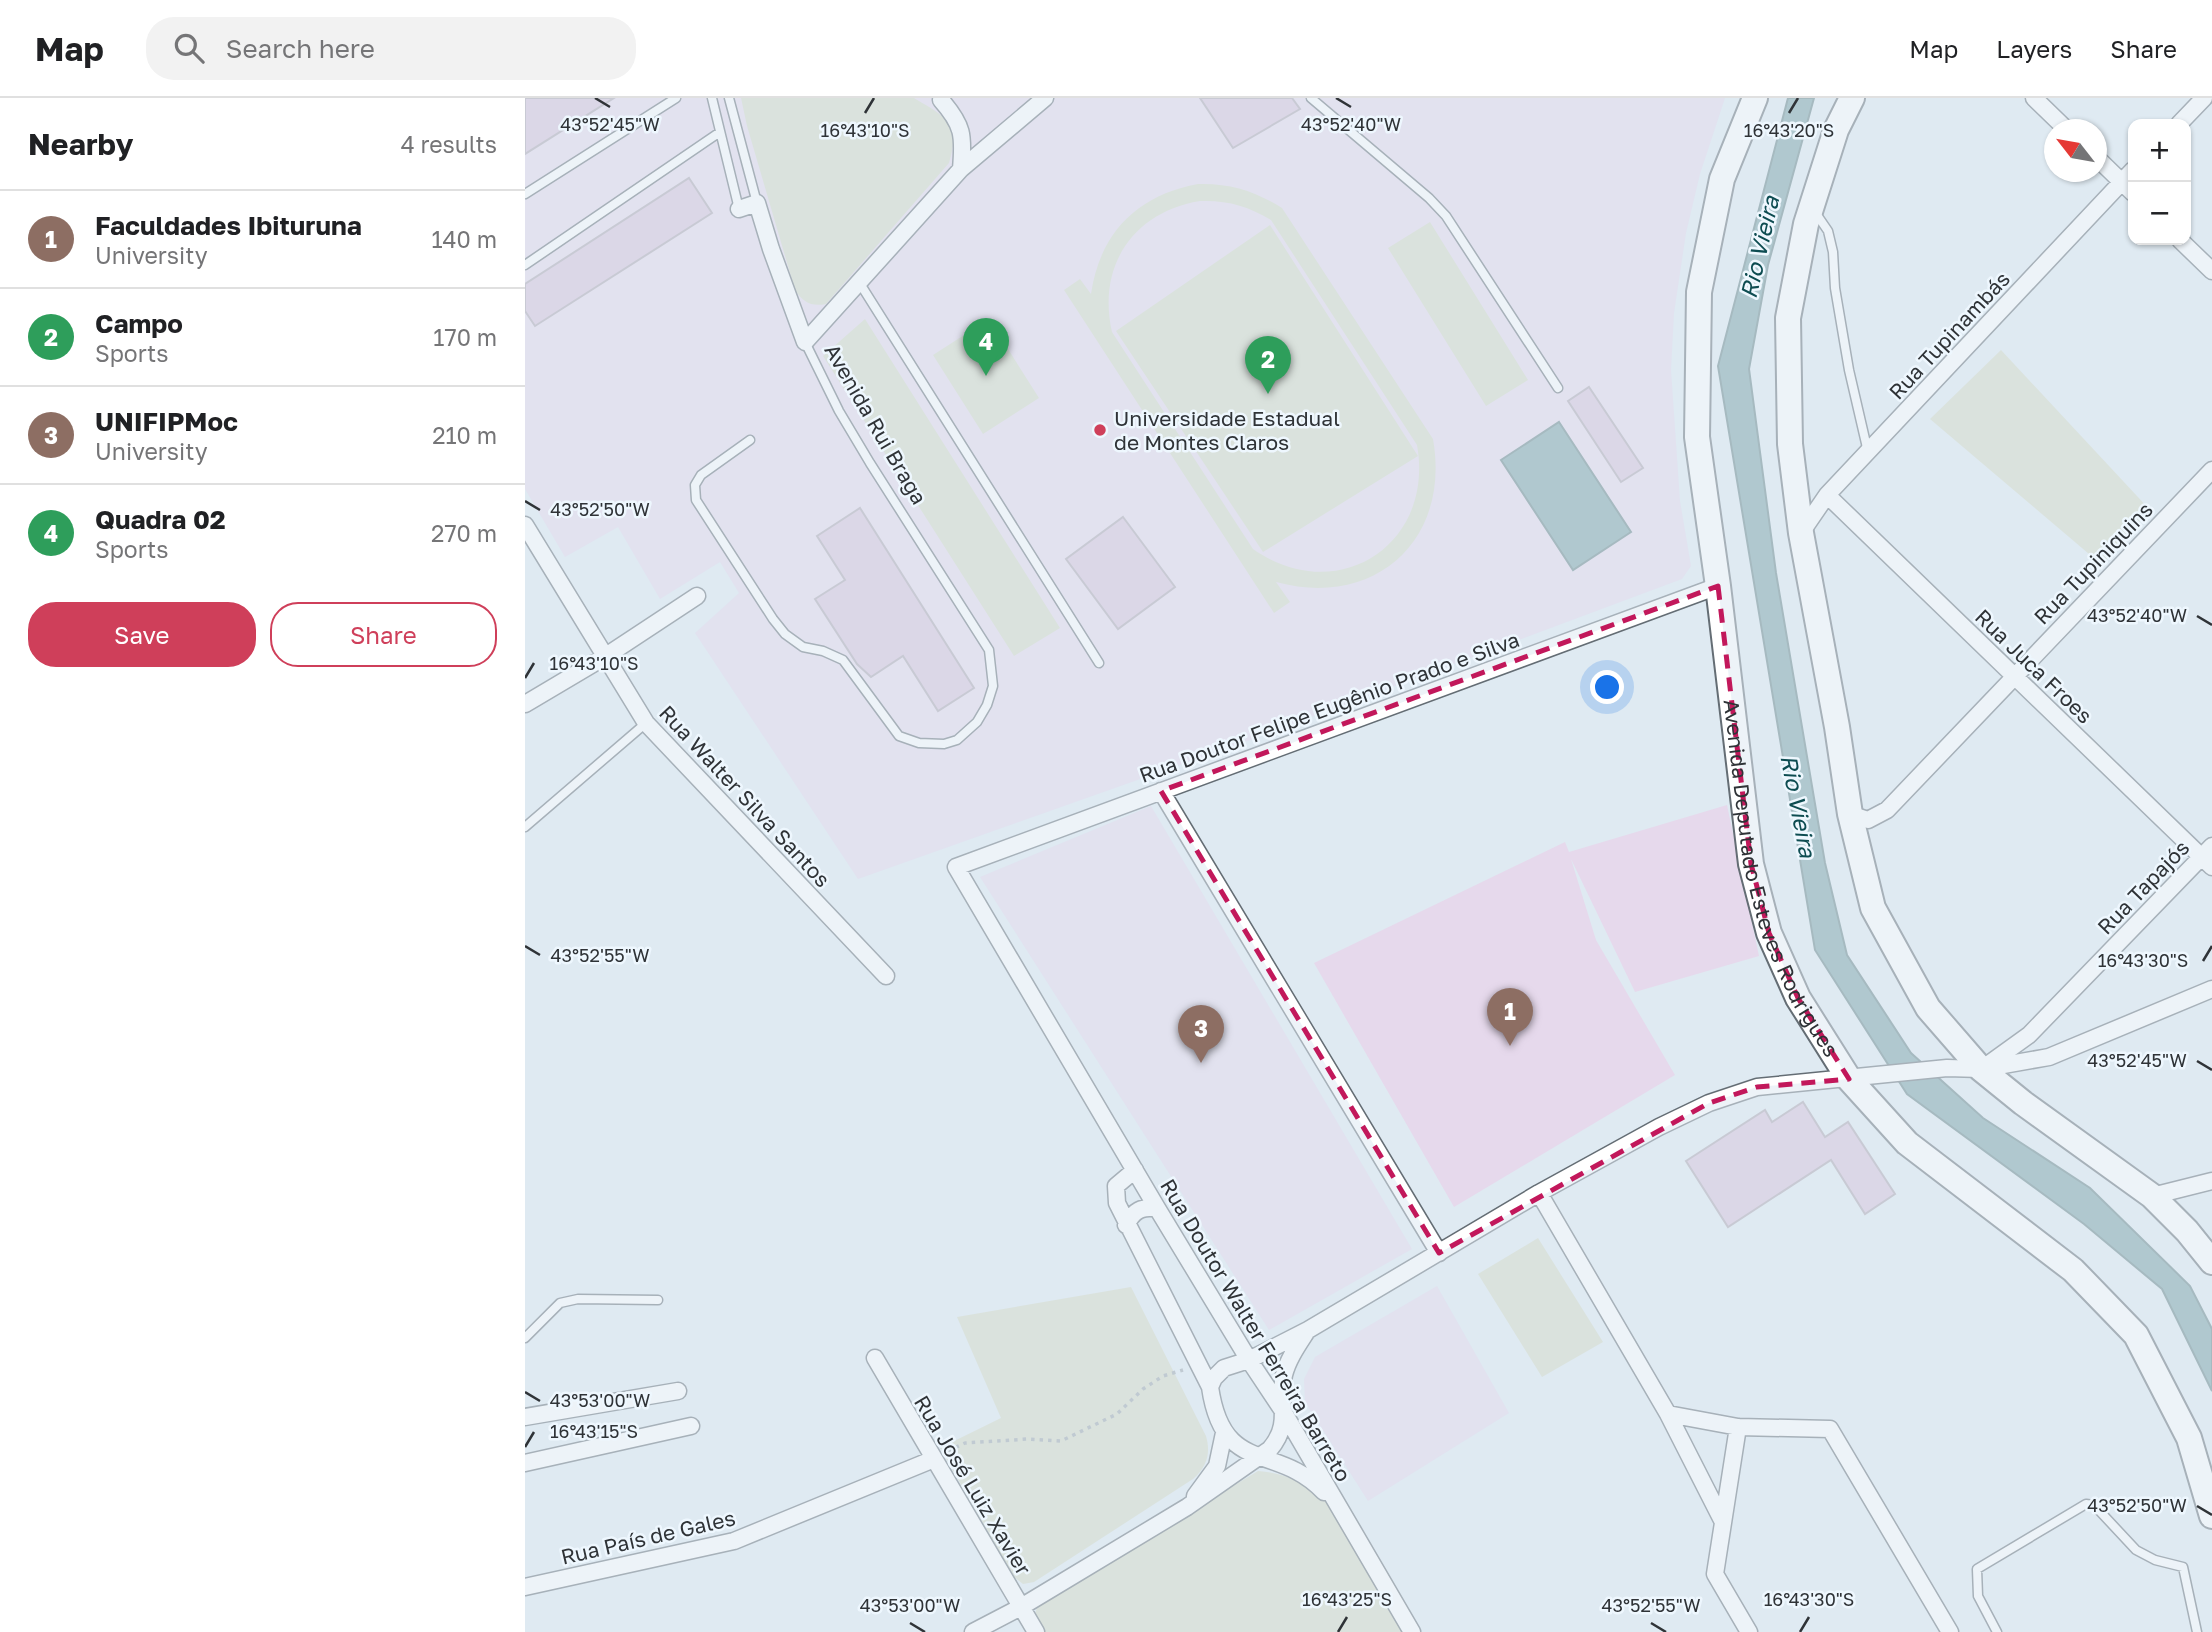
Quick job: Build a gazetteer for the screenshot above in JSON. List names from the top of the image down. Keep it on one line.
{"streets":{"main road":["Avenida Deputado Esteves Rodrigues"],"street":["Rua Tupinambás","Avenida Rui Braga","Rua Tupiniquins","Rua Juca Froes","Rua Doutor Felipe Eugênio Prado e Silva","Rua Walter Silva Santos","Rua Tapajós","Rua Doutor Walter Ferreira Barreto","Rua José Luiz Xavier","Rua País de Gales"]},"crossings":[["Rua Tupinambás","Rua Juca Froes"],["Rua Tupiniquins","Rua Juca Froes"],["Rua Juca Froes","Rua Tapajós"],["Rua Doutor Felipe Eugênio Prado e Silva","Avenida Deputado Esteves Rodrigues"],["Rua Doutor Felipe Eugênio Prado e Silva","Rua Doutor Walter Ferreira Barreto"],["Rua José Luiz Xavier","Rua País de Gales"]],"water":["Rio Vieira"],"places":["Universidade Estadual de Montes Claros"],"north":"top left","page":{"header":"Map","search":"Search here","nav":["Map","Layers","Share"],"heading":["Nearby","4 results"],"map_buttons":["+","−"],"list":[{"mark":"1","name":"Faculdades Ibituruna","note":"University","value":"140 m"},{"mark":"2","name":"Campo","note":"Sports","value":"170 m"},{"mark":"3","name":"UNIFIPMoc","note":"University","value":"210 m"},{"mark":"4","name":"Quadra 02","note":"Sports","value":"270 m"}],"pins":["4","2","1","3"],"buttons":["Save","Share"]},"coordinates":["43°52'45\"W","43°52'40\"W","16°43'10\"S","16°43'20\"S","43°52'50\"W","43°52'55\"W","16°43'30\"S","43°53'00\"W","16°43'15\"S","16°43'25\"S"]}
